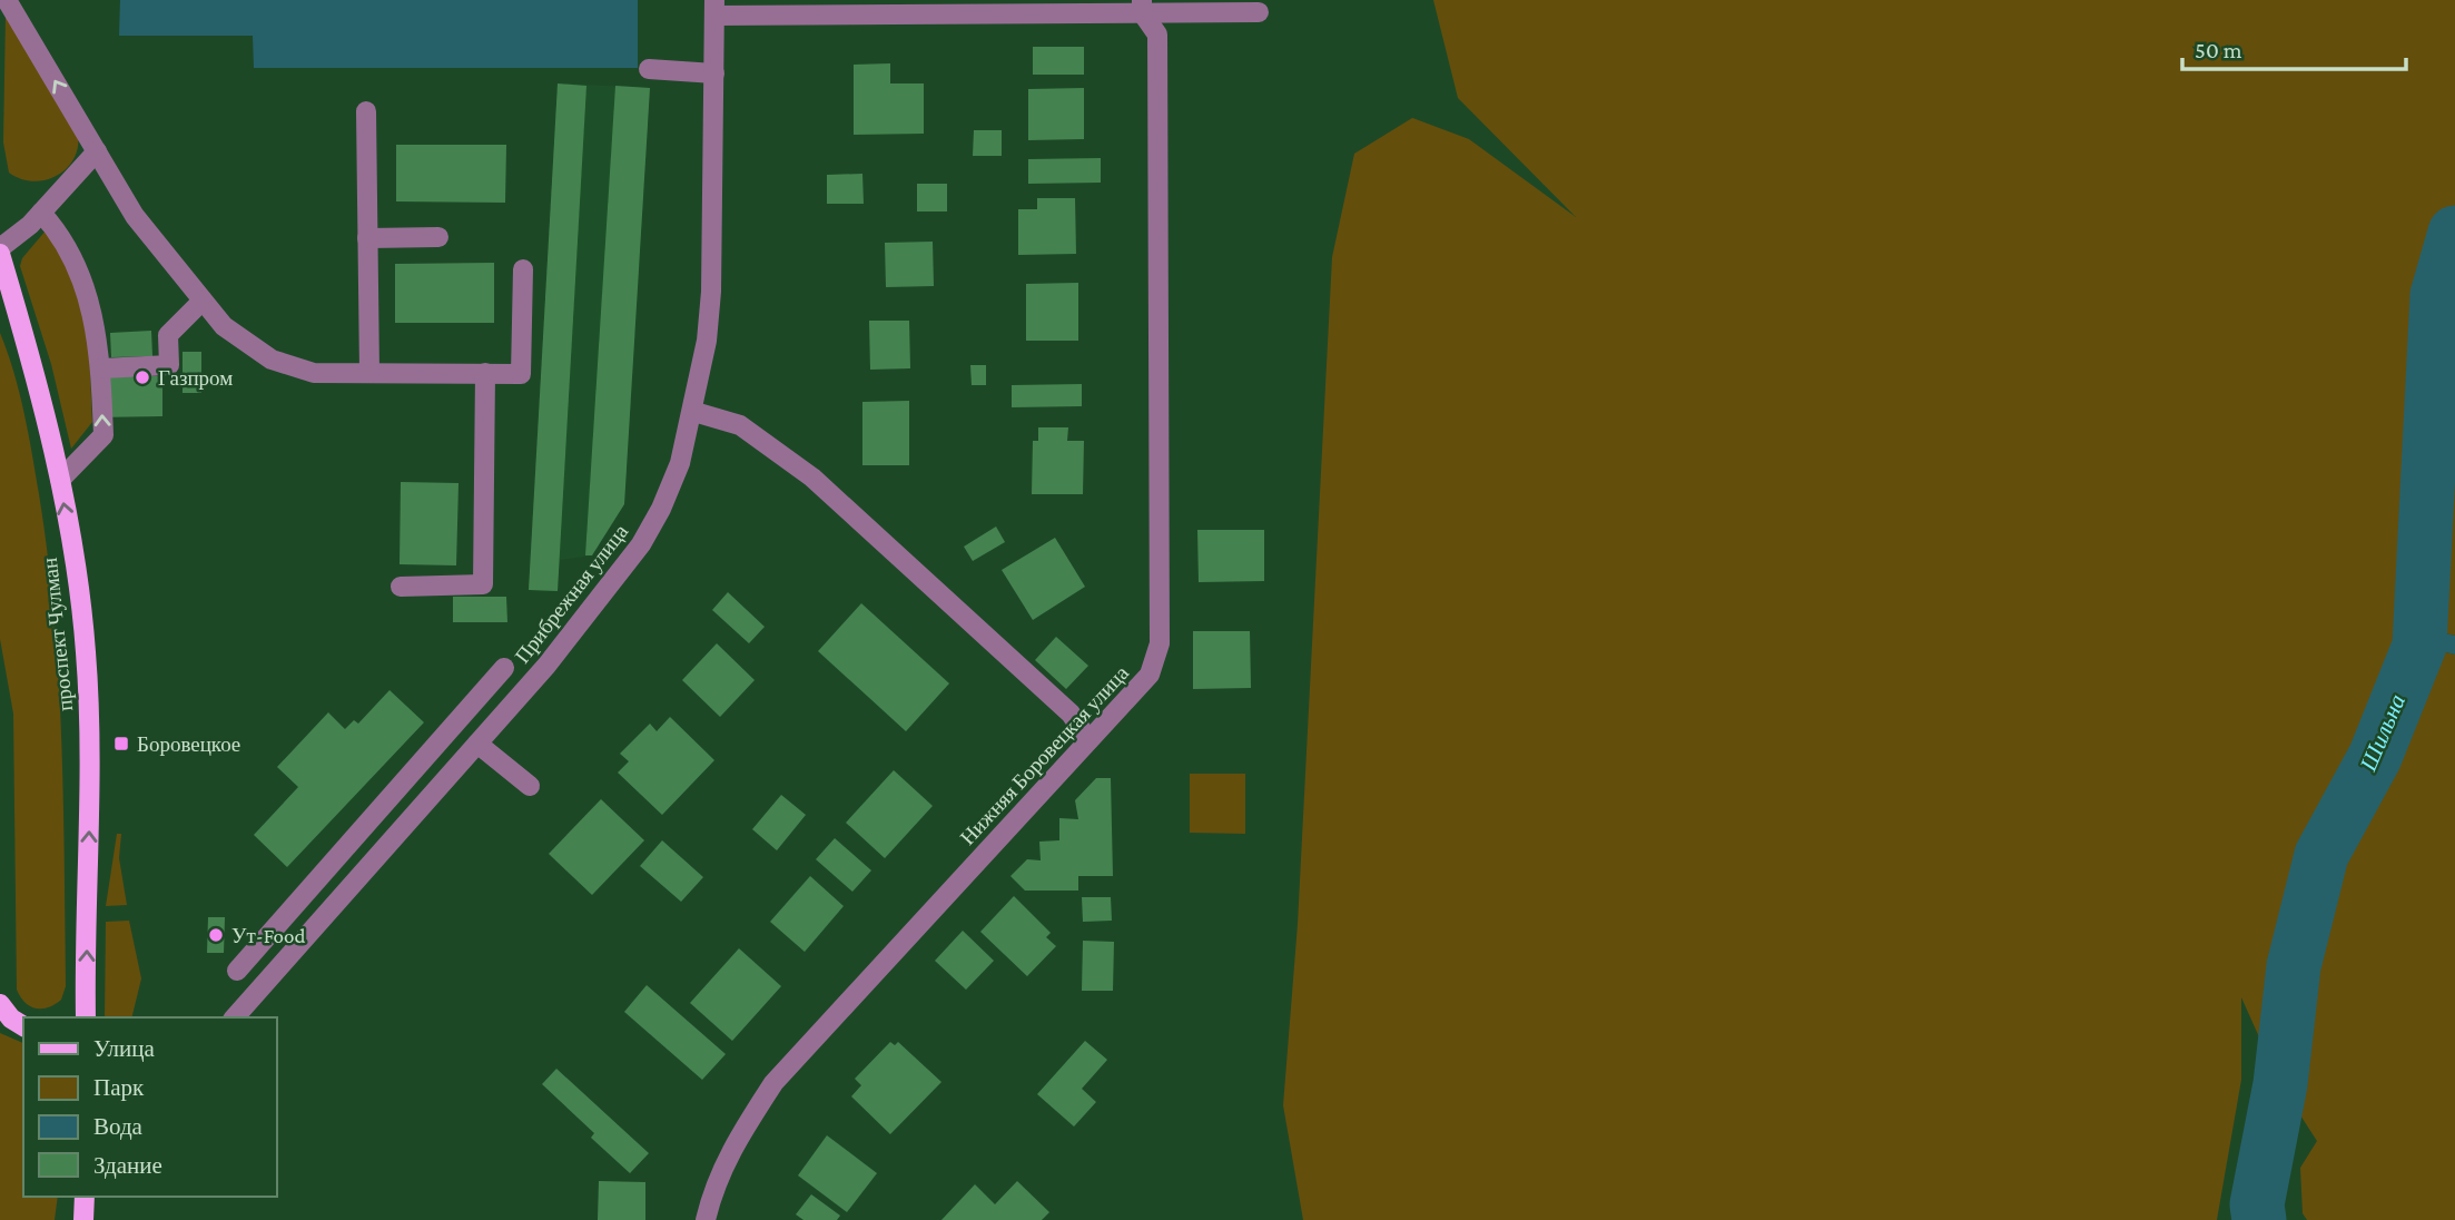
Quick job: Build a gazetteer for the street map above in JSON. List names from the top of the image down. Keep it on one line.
{"streets":{"main road":["проспект Чулман"],"street":["Прибрежная улица","Нижняя Боровецкая улица"]},"one_way":["проспект Чулман"],"water":["Шильна"],"places":{"other":["Газпром","Ут-Food"],"transit":["Боровецкое"]},"legend":["Улица","Парк","Вода","Здание"],"scale_bar":"50 m"}
